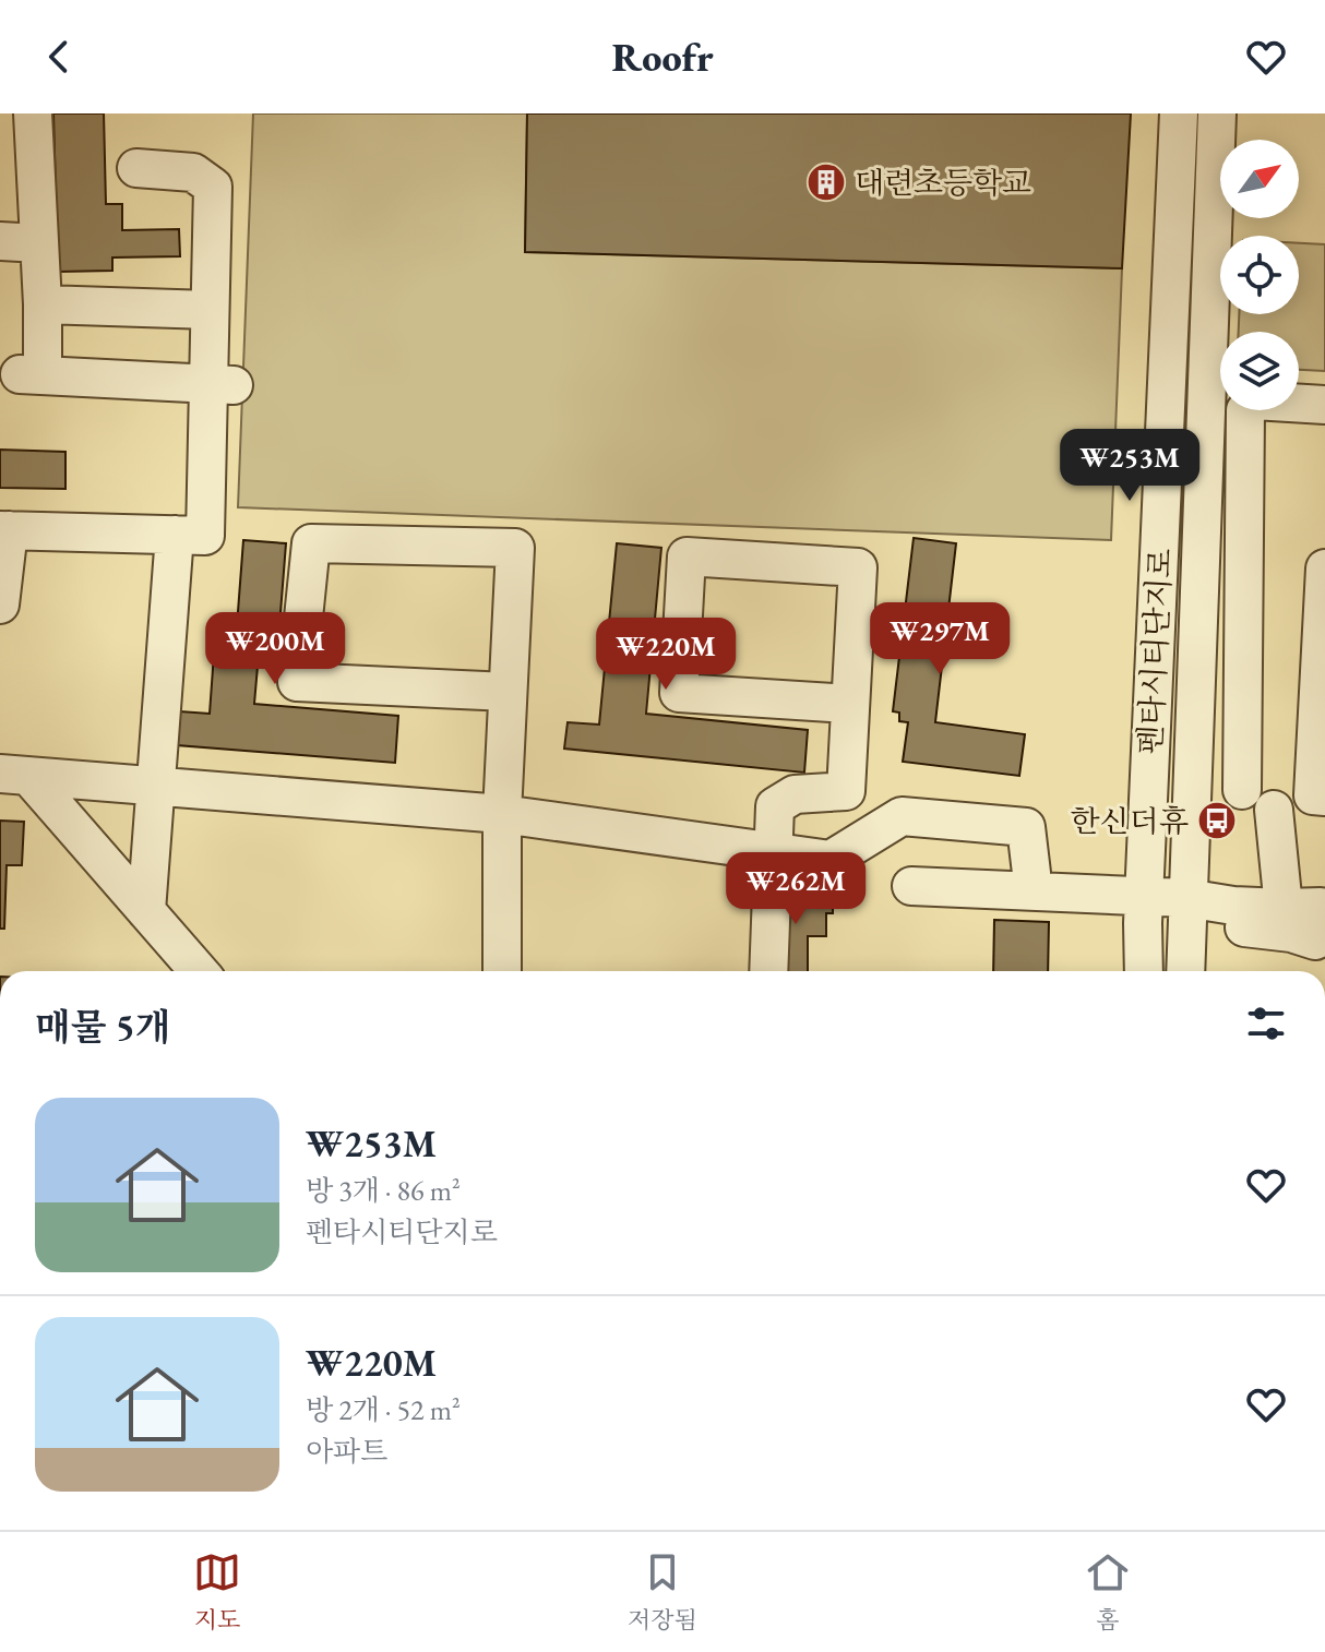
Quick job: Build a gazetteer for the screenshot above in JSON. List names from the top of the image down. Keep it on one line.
{"streets":{"street":["펜타시티단지로"]},"places":{"building":["대련초등학교"],"bus stop":["한신더휴"]},"north":"top right","page":{"header":"Roofr","price":["₩253M","₩297M","₩200M","₩220M","₩262M"],"heading":"매물 5개","list":[{"name":"₩253M","note":"방 3개 · 86 m² · 펜타시티단지로"},{"name":"₩220M","note":"방 2개 · 52 m² · 아파트"}],"tabs":["지도","저장됨","홈"]}}
